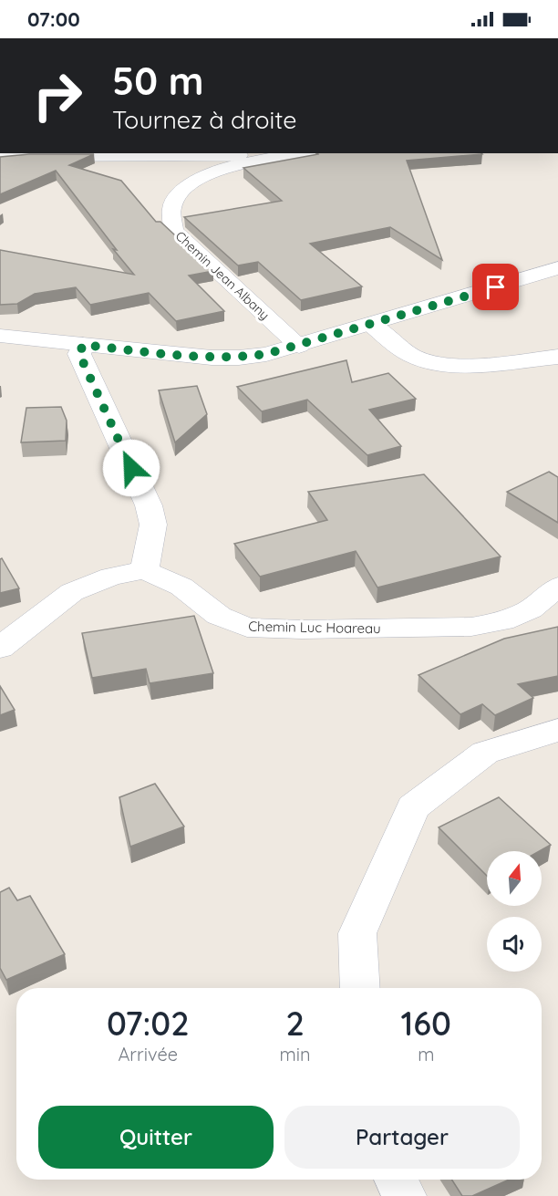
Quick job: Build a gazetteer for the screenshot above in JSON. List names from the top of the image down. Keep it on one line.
{"streets":{"street":["Chemin Jean Albany","Chemin Luc Hoareau"]},"north":"top","page":{"status":"07:00","turn":["50 m","Tournez à droite"],"eta":["07:02","Arrivée","2","min","160","m"],"buttons":["Quitter","Partager"]}}
